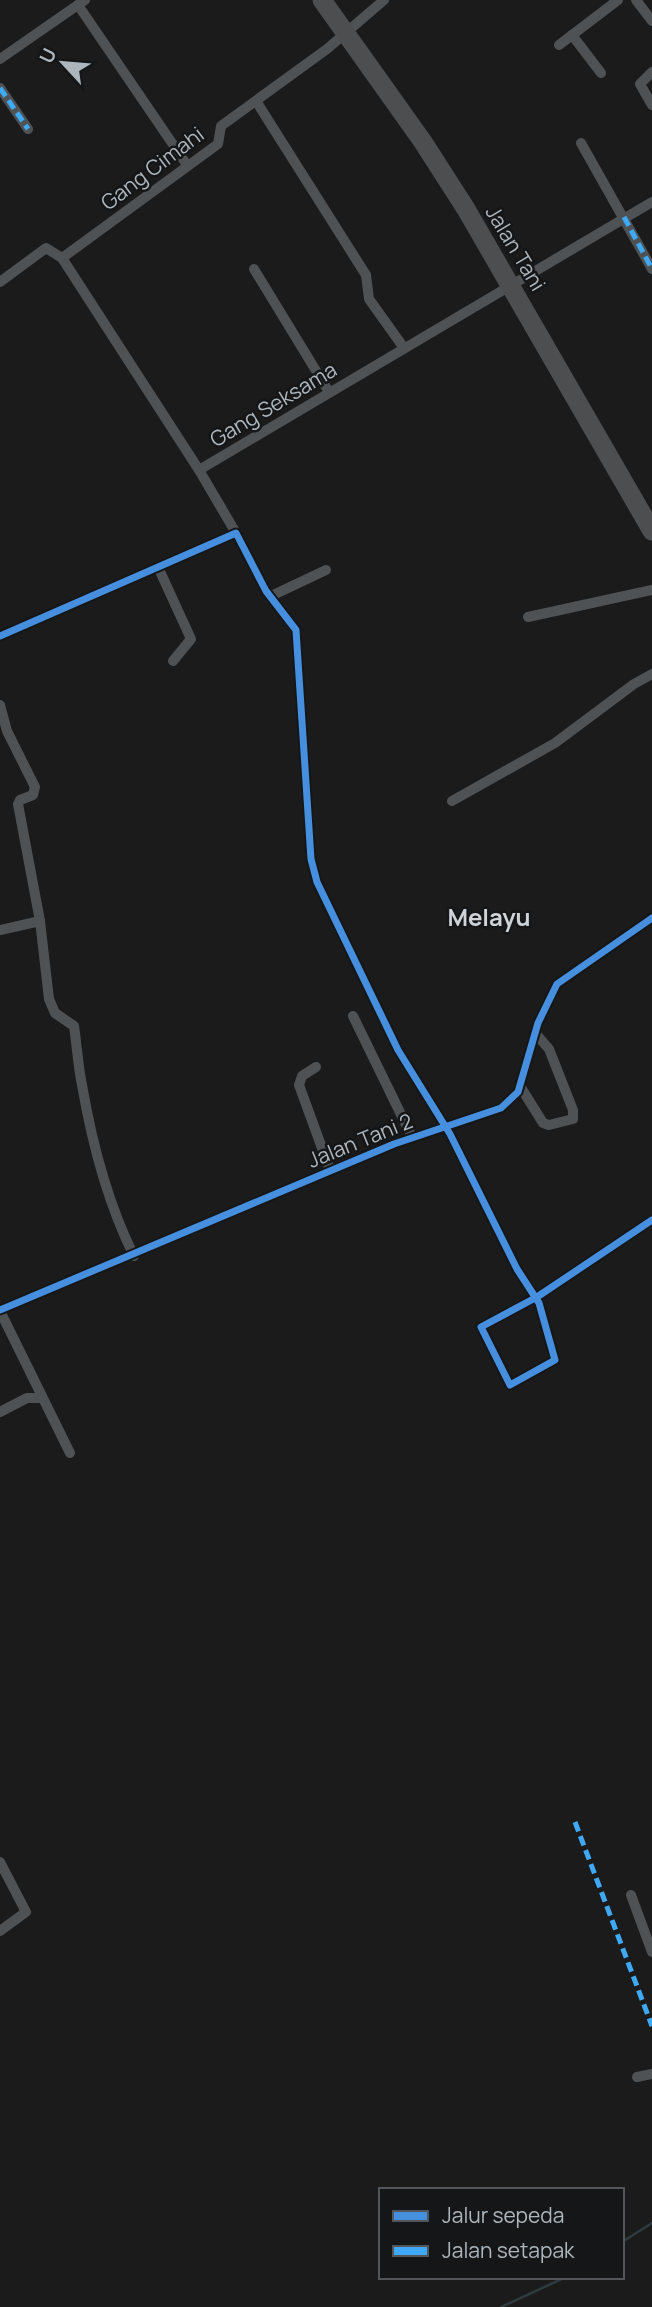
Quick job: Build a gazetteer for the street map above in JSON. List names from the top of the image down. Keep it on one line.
{"streets":{"highway":["Jalan Tani"],"street":["Gang Cimahi","Gang Seksama","Jalan Tani 2"]},"crossings":[["Gang Cimahi","Jalan Tani"],["Gang Cimahi","Gang Seksama"],["Jalan Tani","Gang Seksama"]],"districts":["Melayu"],"legend":["Jalur sepeda","Jalan setapak"],"north":"top left"}
